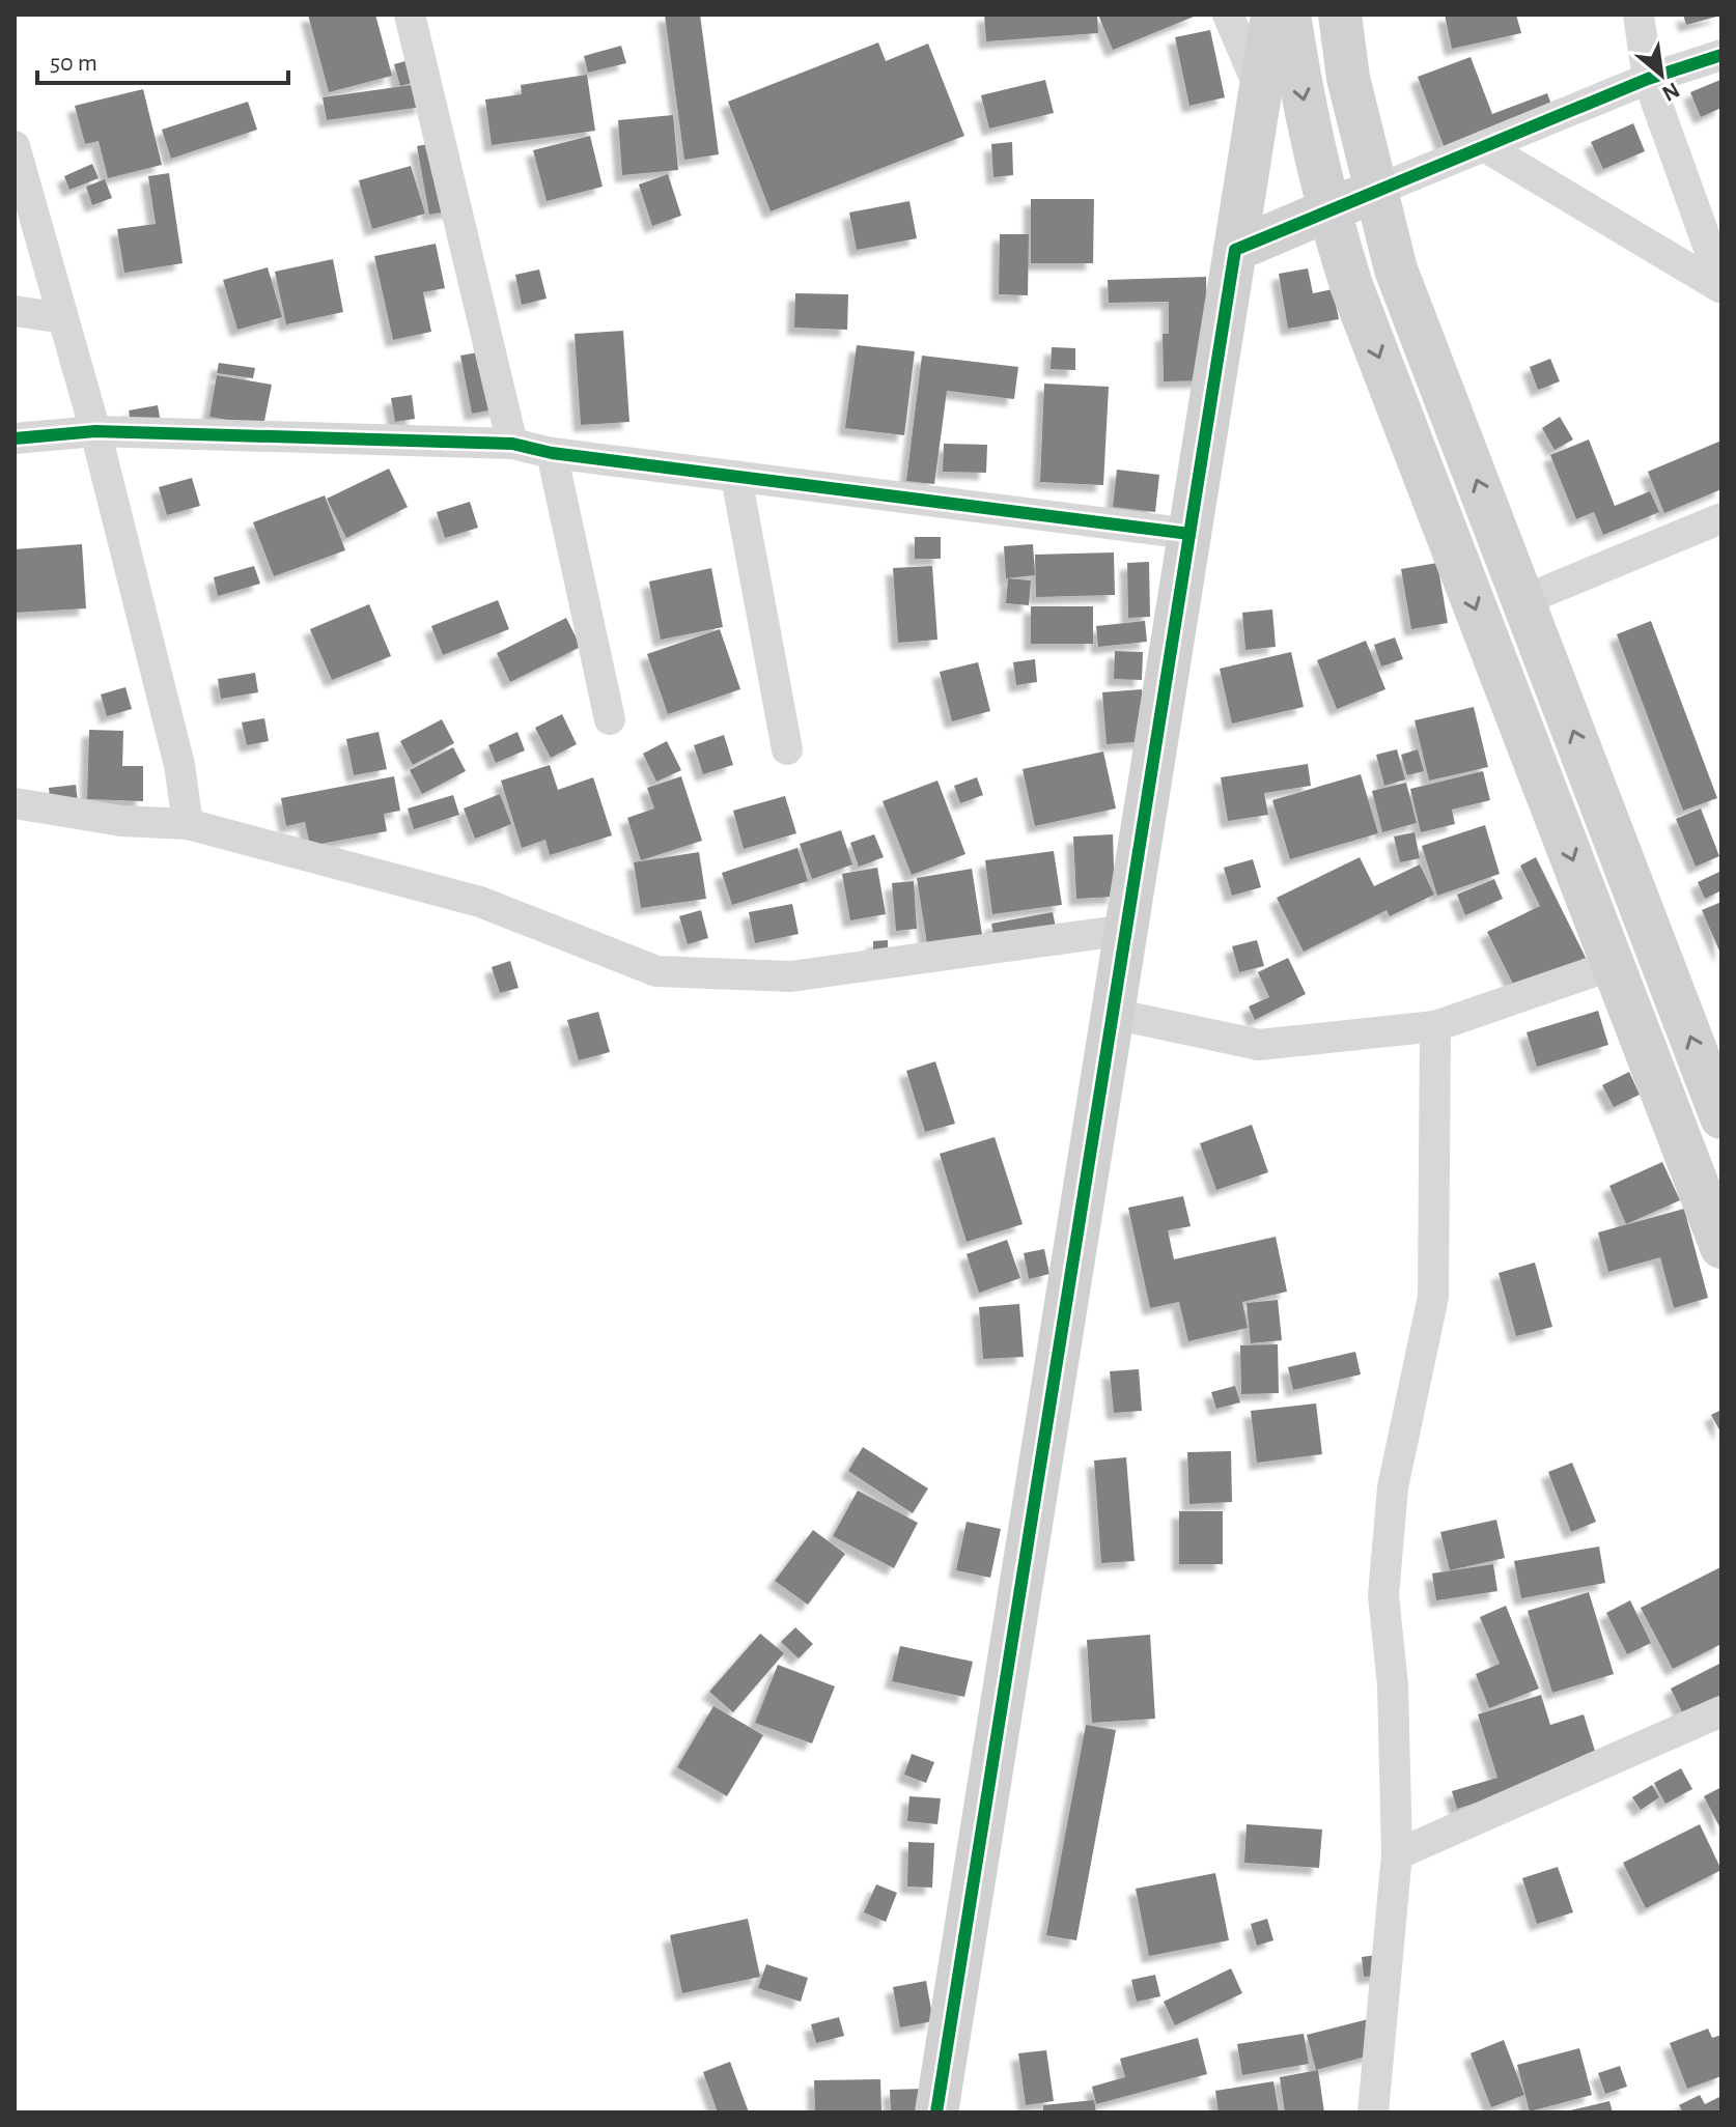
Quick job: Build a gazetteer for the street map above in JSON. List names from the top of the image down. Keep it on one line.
{"scale_bar":"50 m","north":"bottom right"}
